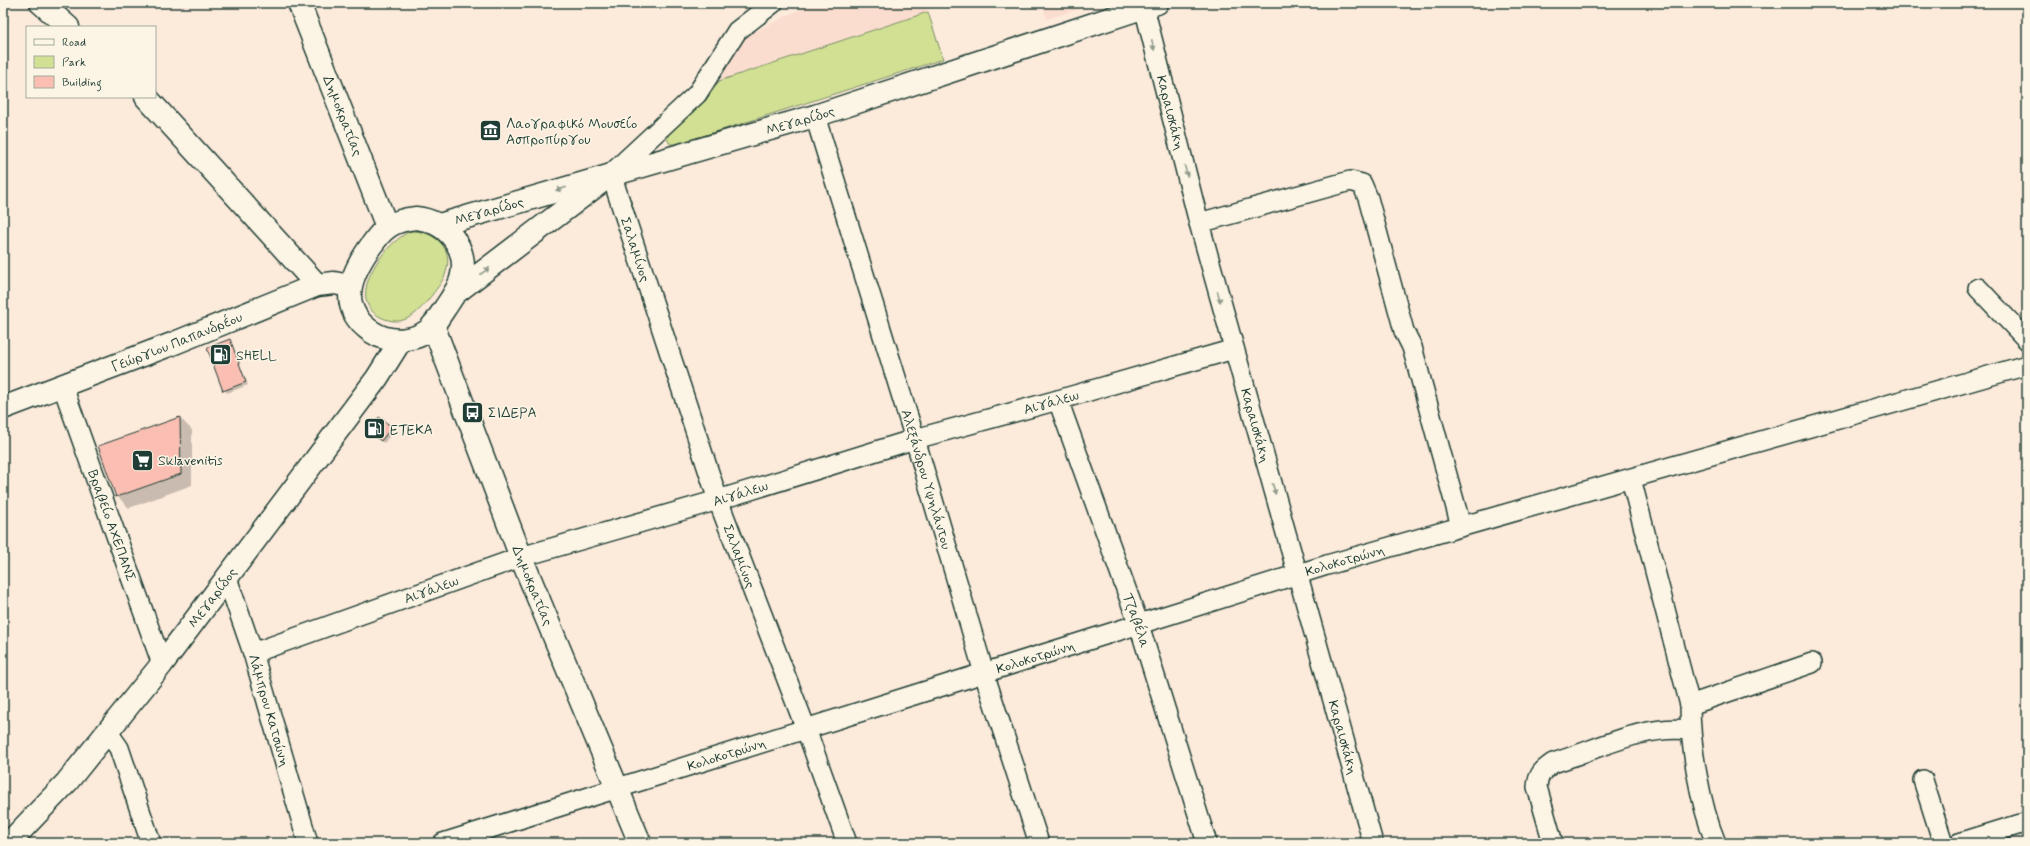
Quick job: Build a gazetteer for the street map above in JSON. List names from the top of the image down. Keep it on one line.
{"streets":{"street":["Καραισκάκη","Δημοκρατίας","Μεγαρίδος","Σαλαμίνος","Γεώργιου Παπανδρέου","Αιγάλεω","Αλεξάνδρου Υψηλάντου","Βραβείο ΑΧΕΠΑΝΣ","Κολοκοτρώνη","Τζαβέλα","Λάμπρου Κατσώνη"]},"crossings":[["Καραισκάκη","Μεγαρίδος"],["Καραισκάκη","Αιγάλεω"],["Καραισκάκη","Κολοκοτρώνη"],["Δημοκρατίας","Μεγαρίδος"],["Δημοκρατίας","Γεώργιου Παπανδρέου"],["Δημοκρατίας","Αιγάλεω"],["Δημοκρατίας","Κολοκοτρώνη"],["Μεγαρίδος","Σαλαμίνος"],["Μεγαρίδος","Γεώργιου Παπανδρέου"],["Μεγαρίδος","Αλεξάνδρου Υψηλάντου"],["Μεγαρίδος","Βραβείο ΑΧΕΠΑΝΣ"],["Μεγαρίδος","Λάμπρου Κατσώνη"],["Σαλαμίνος","Αιγάλεω"],["Σαλαμίνος","Κολοκοτρώνη"],["Γεώργιου Παπανδρέου","Βραβείο ΑΧΕΠΑΝΣ"],["Αιγάλεω","Αλεξάνδρου Υψηλάντου"],["Αιγάλεω","Τζαβέλα"],["Αιγάλεω","Λάμπρου Κατσώνη"],["Αλεξάνδρου Υψηλάντου","Κολοκοτρώνη"],["Κολοκοτρώνη","Τζαβέλα"]],"one_way":["Καραισκάκη"],"places":{"museum":["Λαογραφικό Μουσείο Ασπροπύργου"],"fuel station":["SHELL","ΕΤΕΚΑ"],"bus stop":["ΣΙΔΕΡΑ"],"supermarket":["Sklavenitis"]},"legend":["Road","Park","Building"]}
